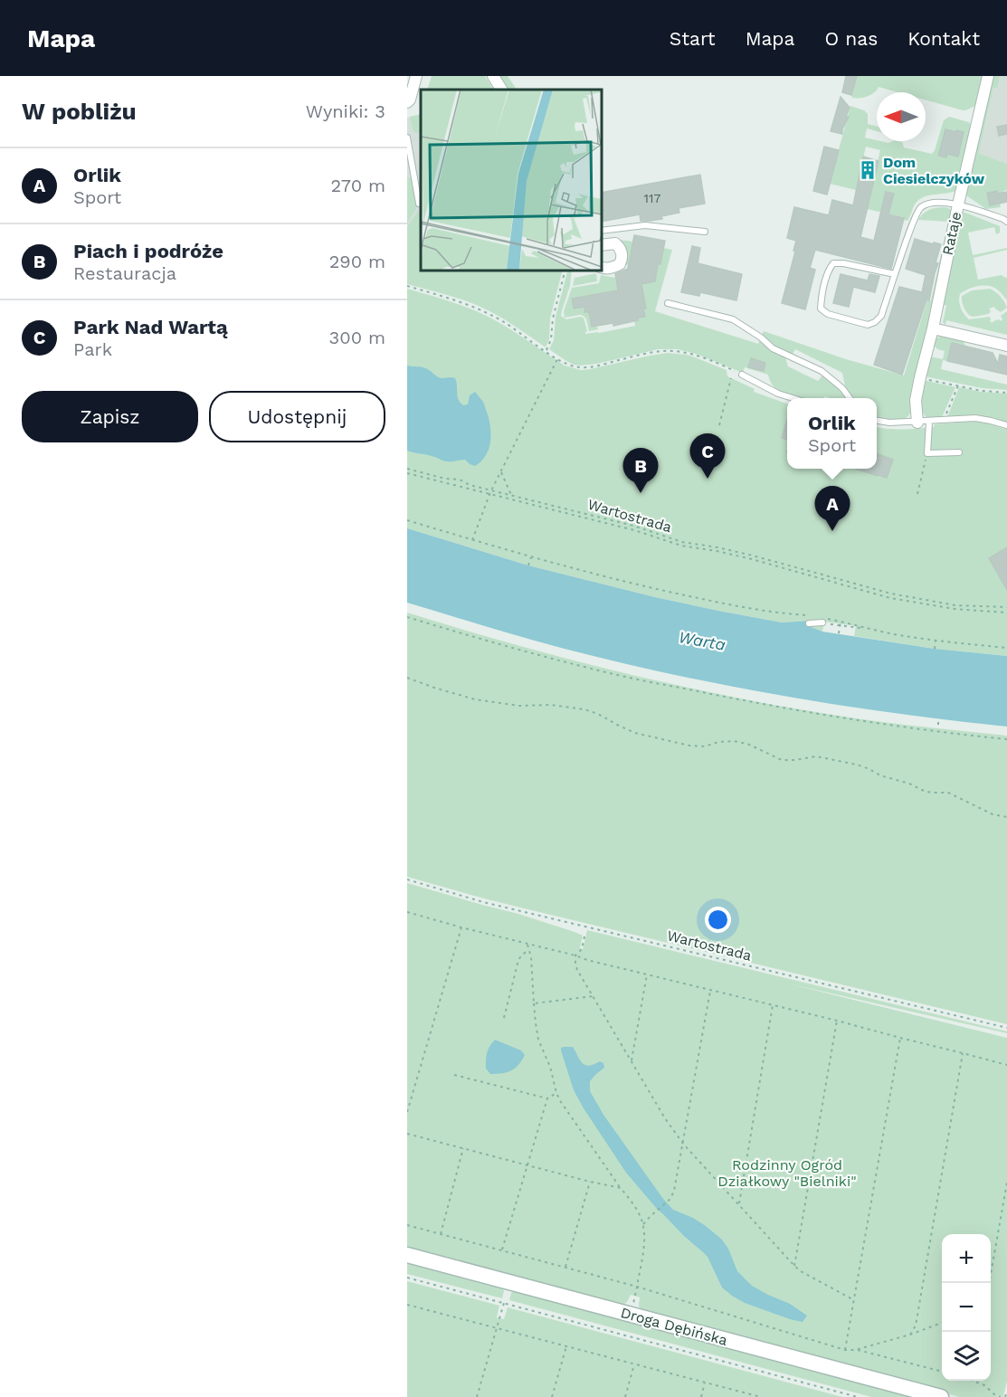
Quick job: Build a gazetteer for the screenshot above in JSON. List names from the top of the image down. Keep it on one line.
{"streets":{"street":["Rataje","Droga Dębińska"],"path":["Wartostrada"]},"water":["Warta"],"parks":["Rodzinny Ogród Działkowy \"Bielniki\""],"places":{"building":["Dom Ciesielczyków"]},"house_numbers":["117"],"north":"left","page":{"header":"Mapa","nav":["Start","Mapa","O nas","Kontakt"],"heading":["W pobliżu","Wyniki: 3"],"list":[{"mark":"A","name":"Orlik","note":"Sport","value":"270 m"},{"mark":"B","name":"Piach i podróże","note":"Restauracja","value":"290 m"},{"mark":"C","name":"Park Nad Wartą","note":"Park","value":"300 m"}],"buttons":["Zapisz","Udostępnij"],"popup":["Orlik","Sport"],"pins":["C","B","A"],"map_buttons":["+","−"]}}
